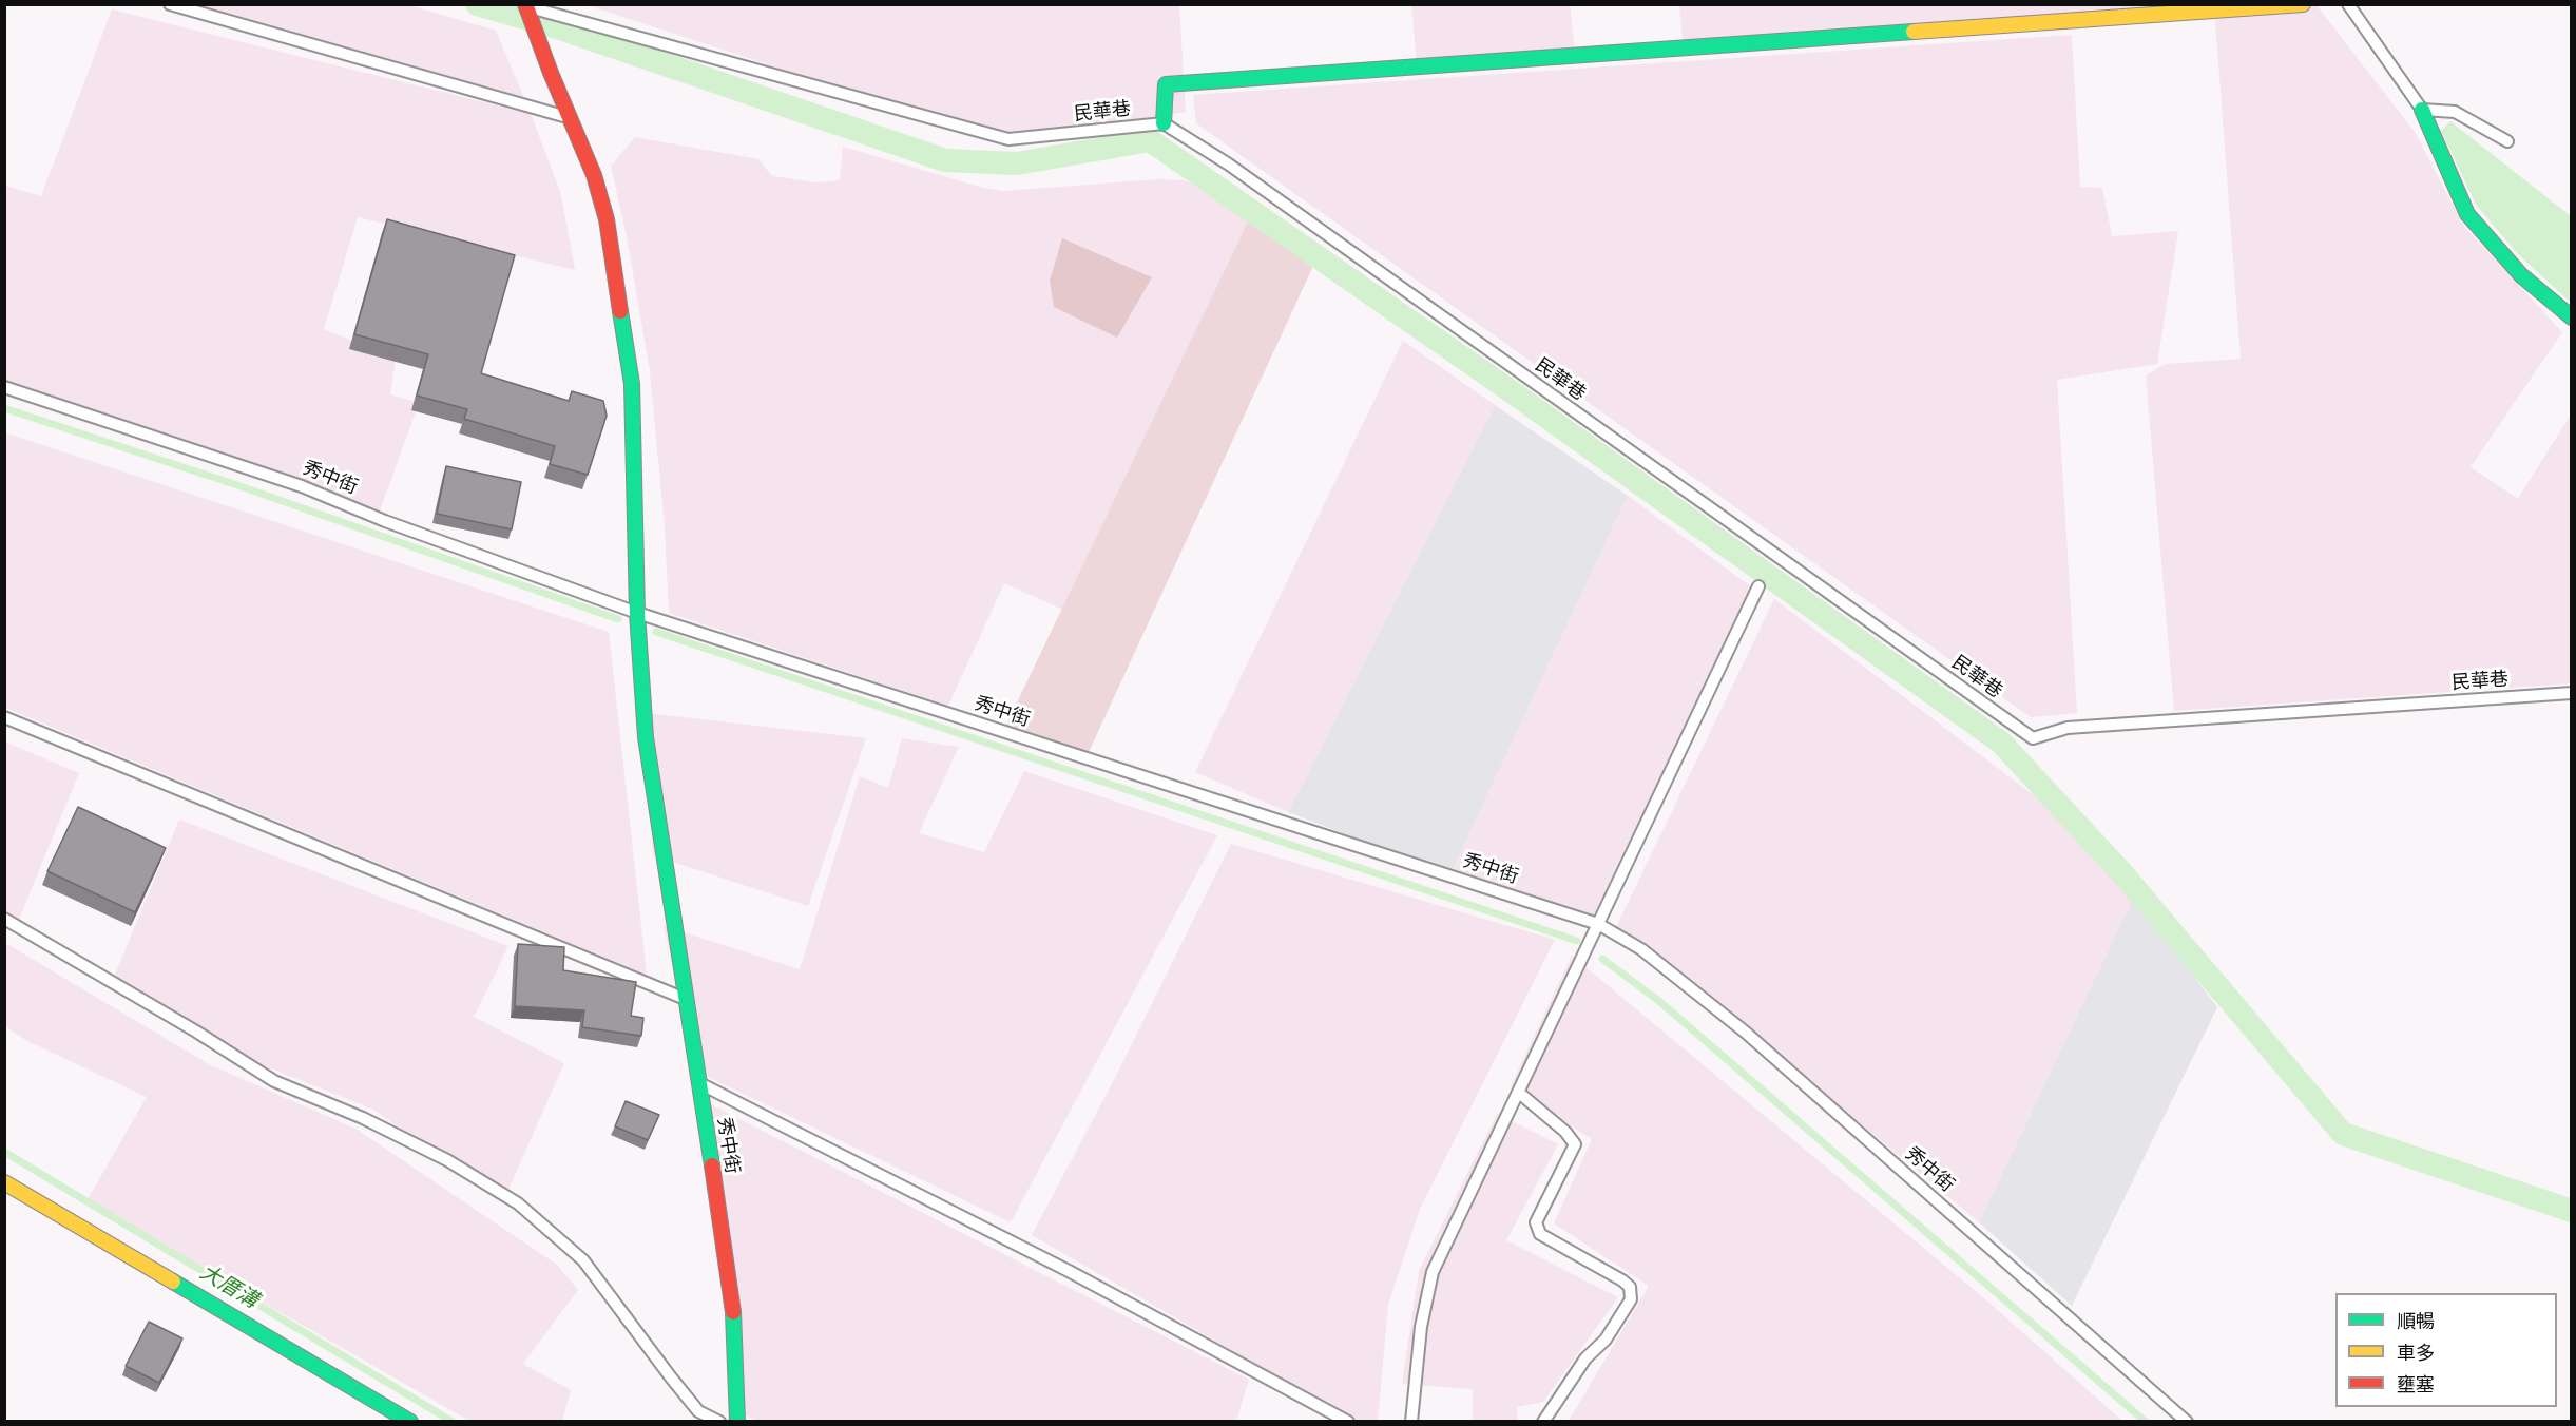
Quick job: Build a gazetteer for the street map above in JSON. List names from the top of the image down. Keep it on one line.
{"streets":{"street":["秀中街"],"lane":["民華巷"]},"crossings":[["民華巷","秀中街"]],"water":["大厝溝"],"legend":["順暢","車多","壅塞"]}
